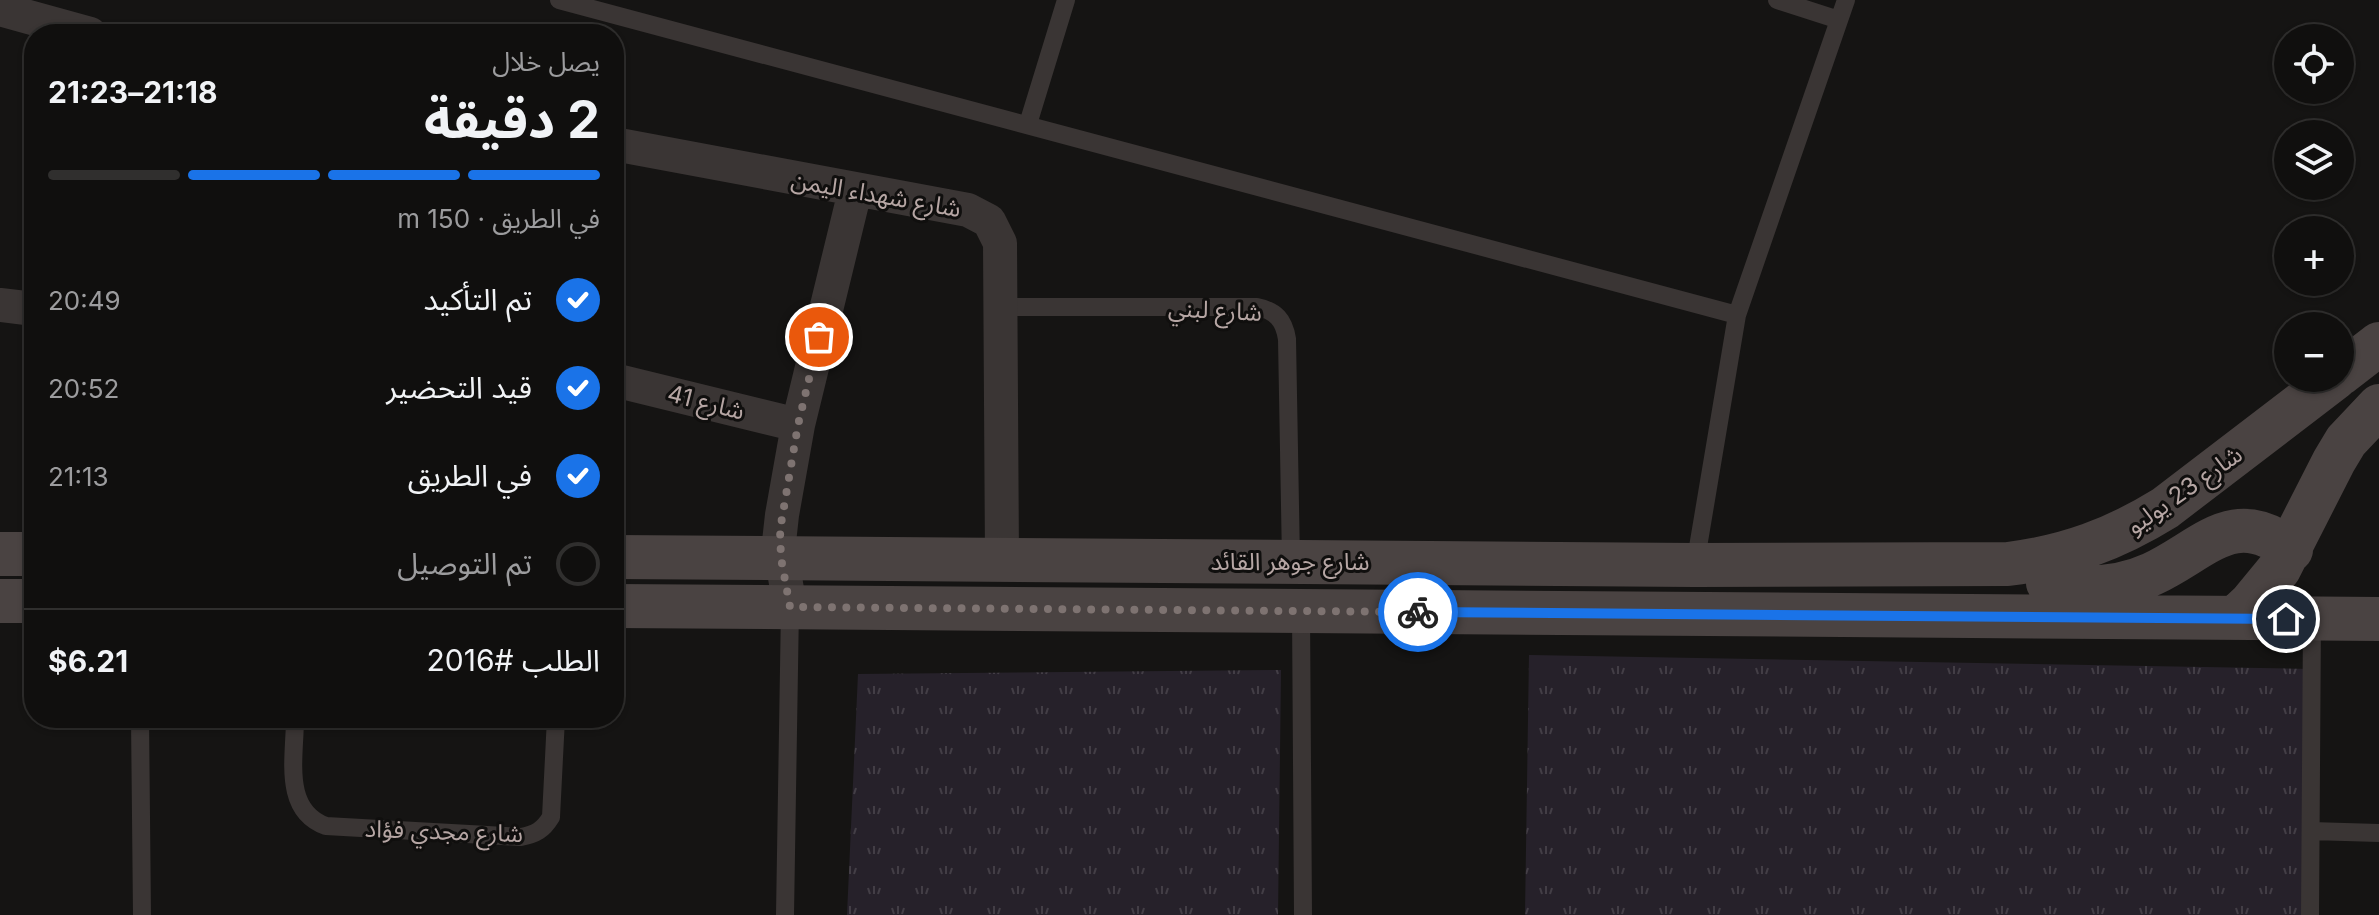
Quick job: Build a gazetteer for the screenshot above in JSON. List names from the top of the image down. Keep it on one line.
{"streets":{"main road":["شارع 23 يوليو","شارع جوهر القائد"],"street":["شارع شهداء اليمن","شارع 41"],"lane":["شارع لبني","شارع مجدي فؤاد"]},"crossings":[["شارع شهداء اليمن","شارع لبني"],["شارع شهداء اليمن","شارع جوهر القائد"],["شارع لبني","شارع جوهر القائد"],["شارع 23 يوليو","شارع جوهر القائد"]],"page":{"map_buttons":["+","−"],"heading":["2 دقيقة","يصل خلال","21:18–21:23"],"panel":["الطلب #2016","$6.21"],"bar":"في الطريق · 150 m","list":[["تم التأكيد","20:49"],["قيد التحضير","20:52"],["في الطريق","21:13"],"تم التوصيل"]}}
